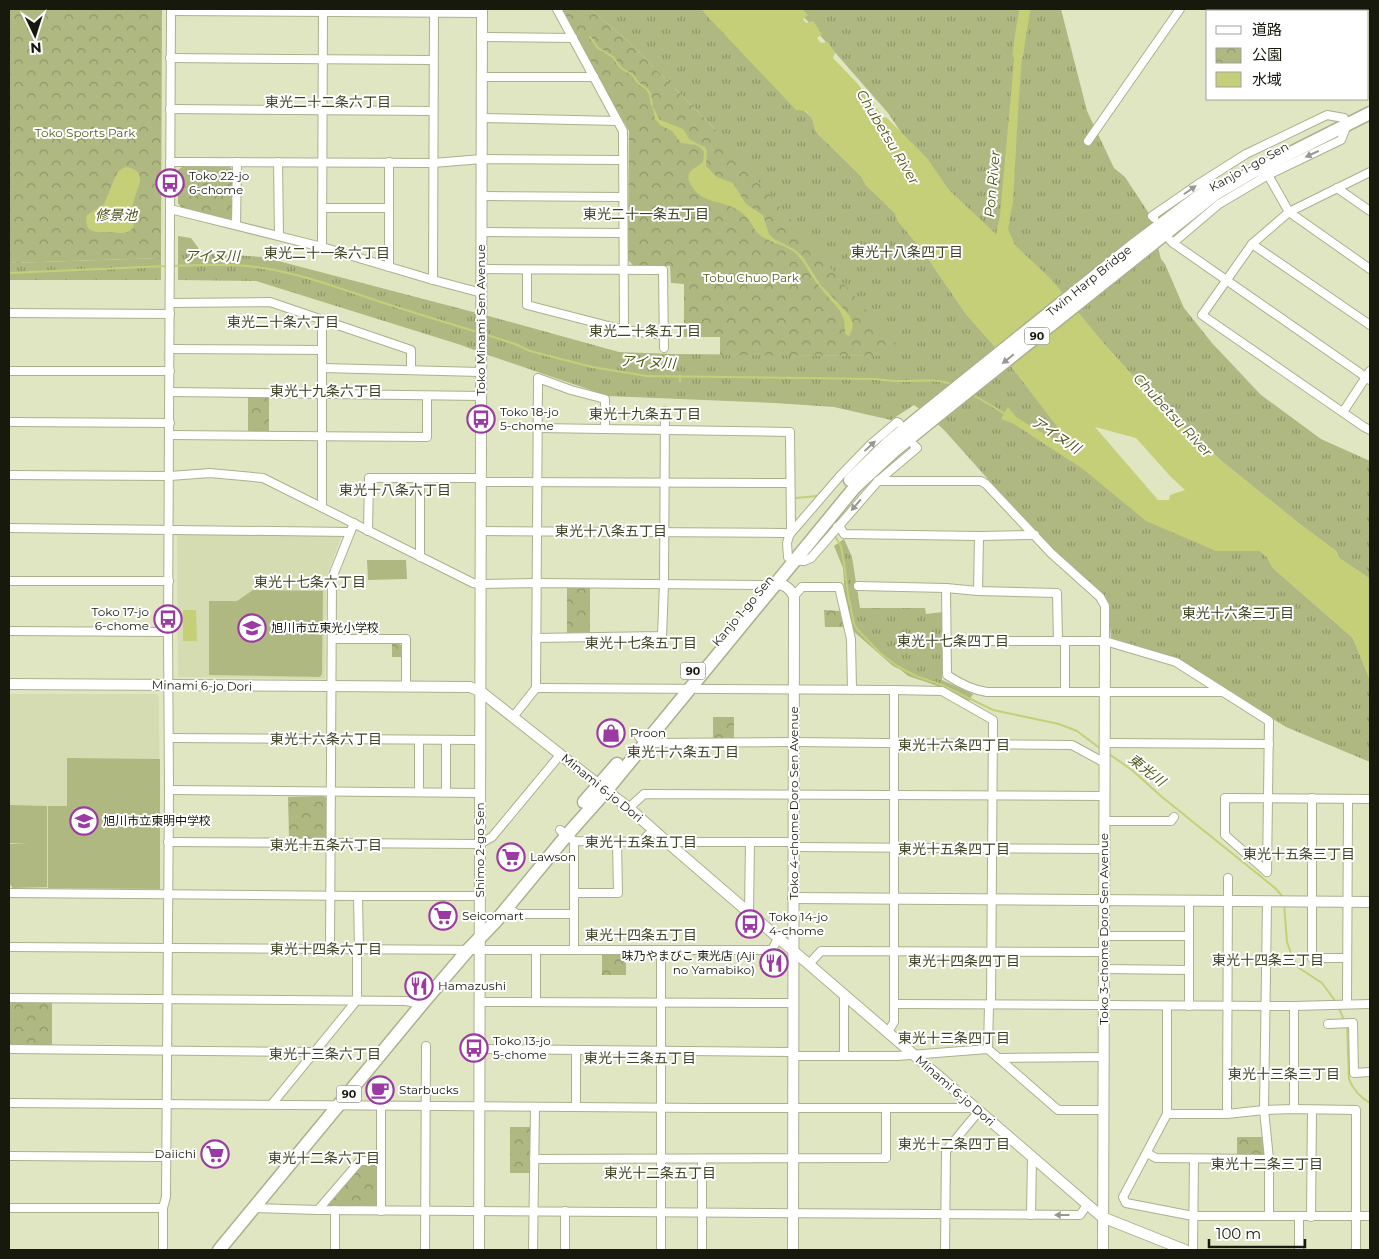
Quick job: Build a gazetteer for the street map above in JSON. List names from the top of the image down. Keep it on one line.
{"streets":{"main road":["Kanjo 1-go Sen","Twin Harp Bridge","90"],"street":["Toko Minami Sen Avenue","Minami 6-jo Dori","Toko 4-chome Doro Sen Avenue","Shimo 2-go Sen","Toko 3-chome Doro Sen Avenue"]},"crossings":[["Kanjo 1-go Sen","Twin Harp Bridge"],["Kanjo 1-go Sen","Minami 6-jo Dori"],["Kanjo 1-go Sen","Shimo 2-go Sen"],["Toko Minami Sen Avenue","Minami 6-jo Dori"],["Toko Minami Sen Avenue","Shimo 2-go Sen"],["Minami 6-jo Dori","Toko 4-chome Doro Sen Avenue"],["Minami 6-jo Dori","Shimo 2-go Sen"],["Minami 6-jo Dori","Toko 3-chome Doro Sen Avenue"]],"districts":["東光二十二条六丁目","東光二十一条五丁目","東光十八条四丁目","東光二十一条六丁目","東光二十条六丁目","東光二十条五丁目","東光十九条六丁目","東光十九条五丁目","東光十八条六丁目","東光十八条五丁目","東光十七条六丁目","東光十六条三丁目","東光十七条四丁目","東光十七条五丁目","東光十六条六丁目","東光十六条四丁目","東光十六条五丁目","東光十五条五丁目","東光十五条六丁目","東光十五条四丁目","東光十五条三丁目","東光十四条五丁目","東光十四条六丁目","東光十四条三丁目","東光十四条四丁目","東光十三条四丁目","東光十三条六丁目","東光十三条五丁目","東光十三条三丁目","東光十二条四丁目","東光十二条六丁目","東光十二条三丁目","東光十二条五丁目"],"water":["Chubetsu River","Pon River","修景池","アイヌ川","東光川"],"parks":["Toko Sports Park","Tobu Chuo Park"],"places":{"bus stop":["Toko 22-jo 6-chome","Toko 18-jo 5-chome","Toko 17-jo 6-chome","Toko 14-jo 4-chome","Toko 13-jo 5-chome"],"school or university":["旭川市立東光小学校","旭川市立東明中学校"],"shop":["Proon"],"supermarket":["Lawson","Seicomart","Daiichi"],"restaurant":["味乃やまびこ 東光店 (Aji no Yamabiko)","Hamazushi"],"cafe":["Starbucks"]},"legend":["道路","公園","水域"],"scale_bar":"100 m","north":"bottom"}
